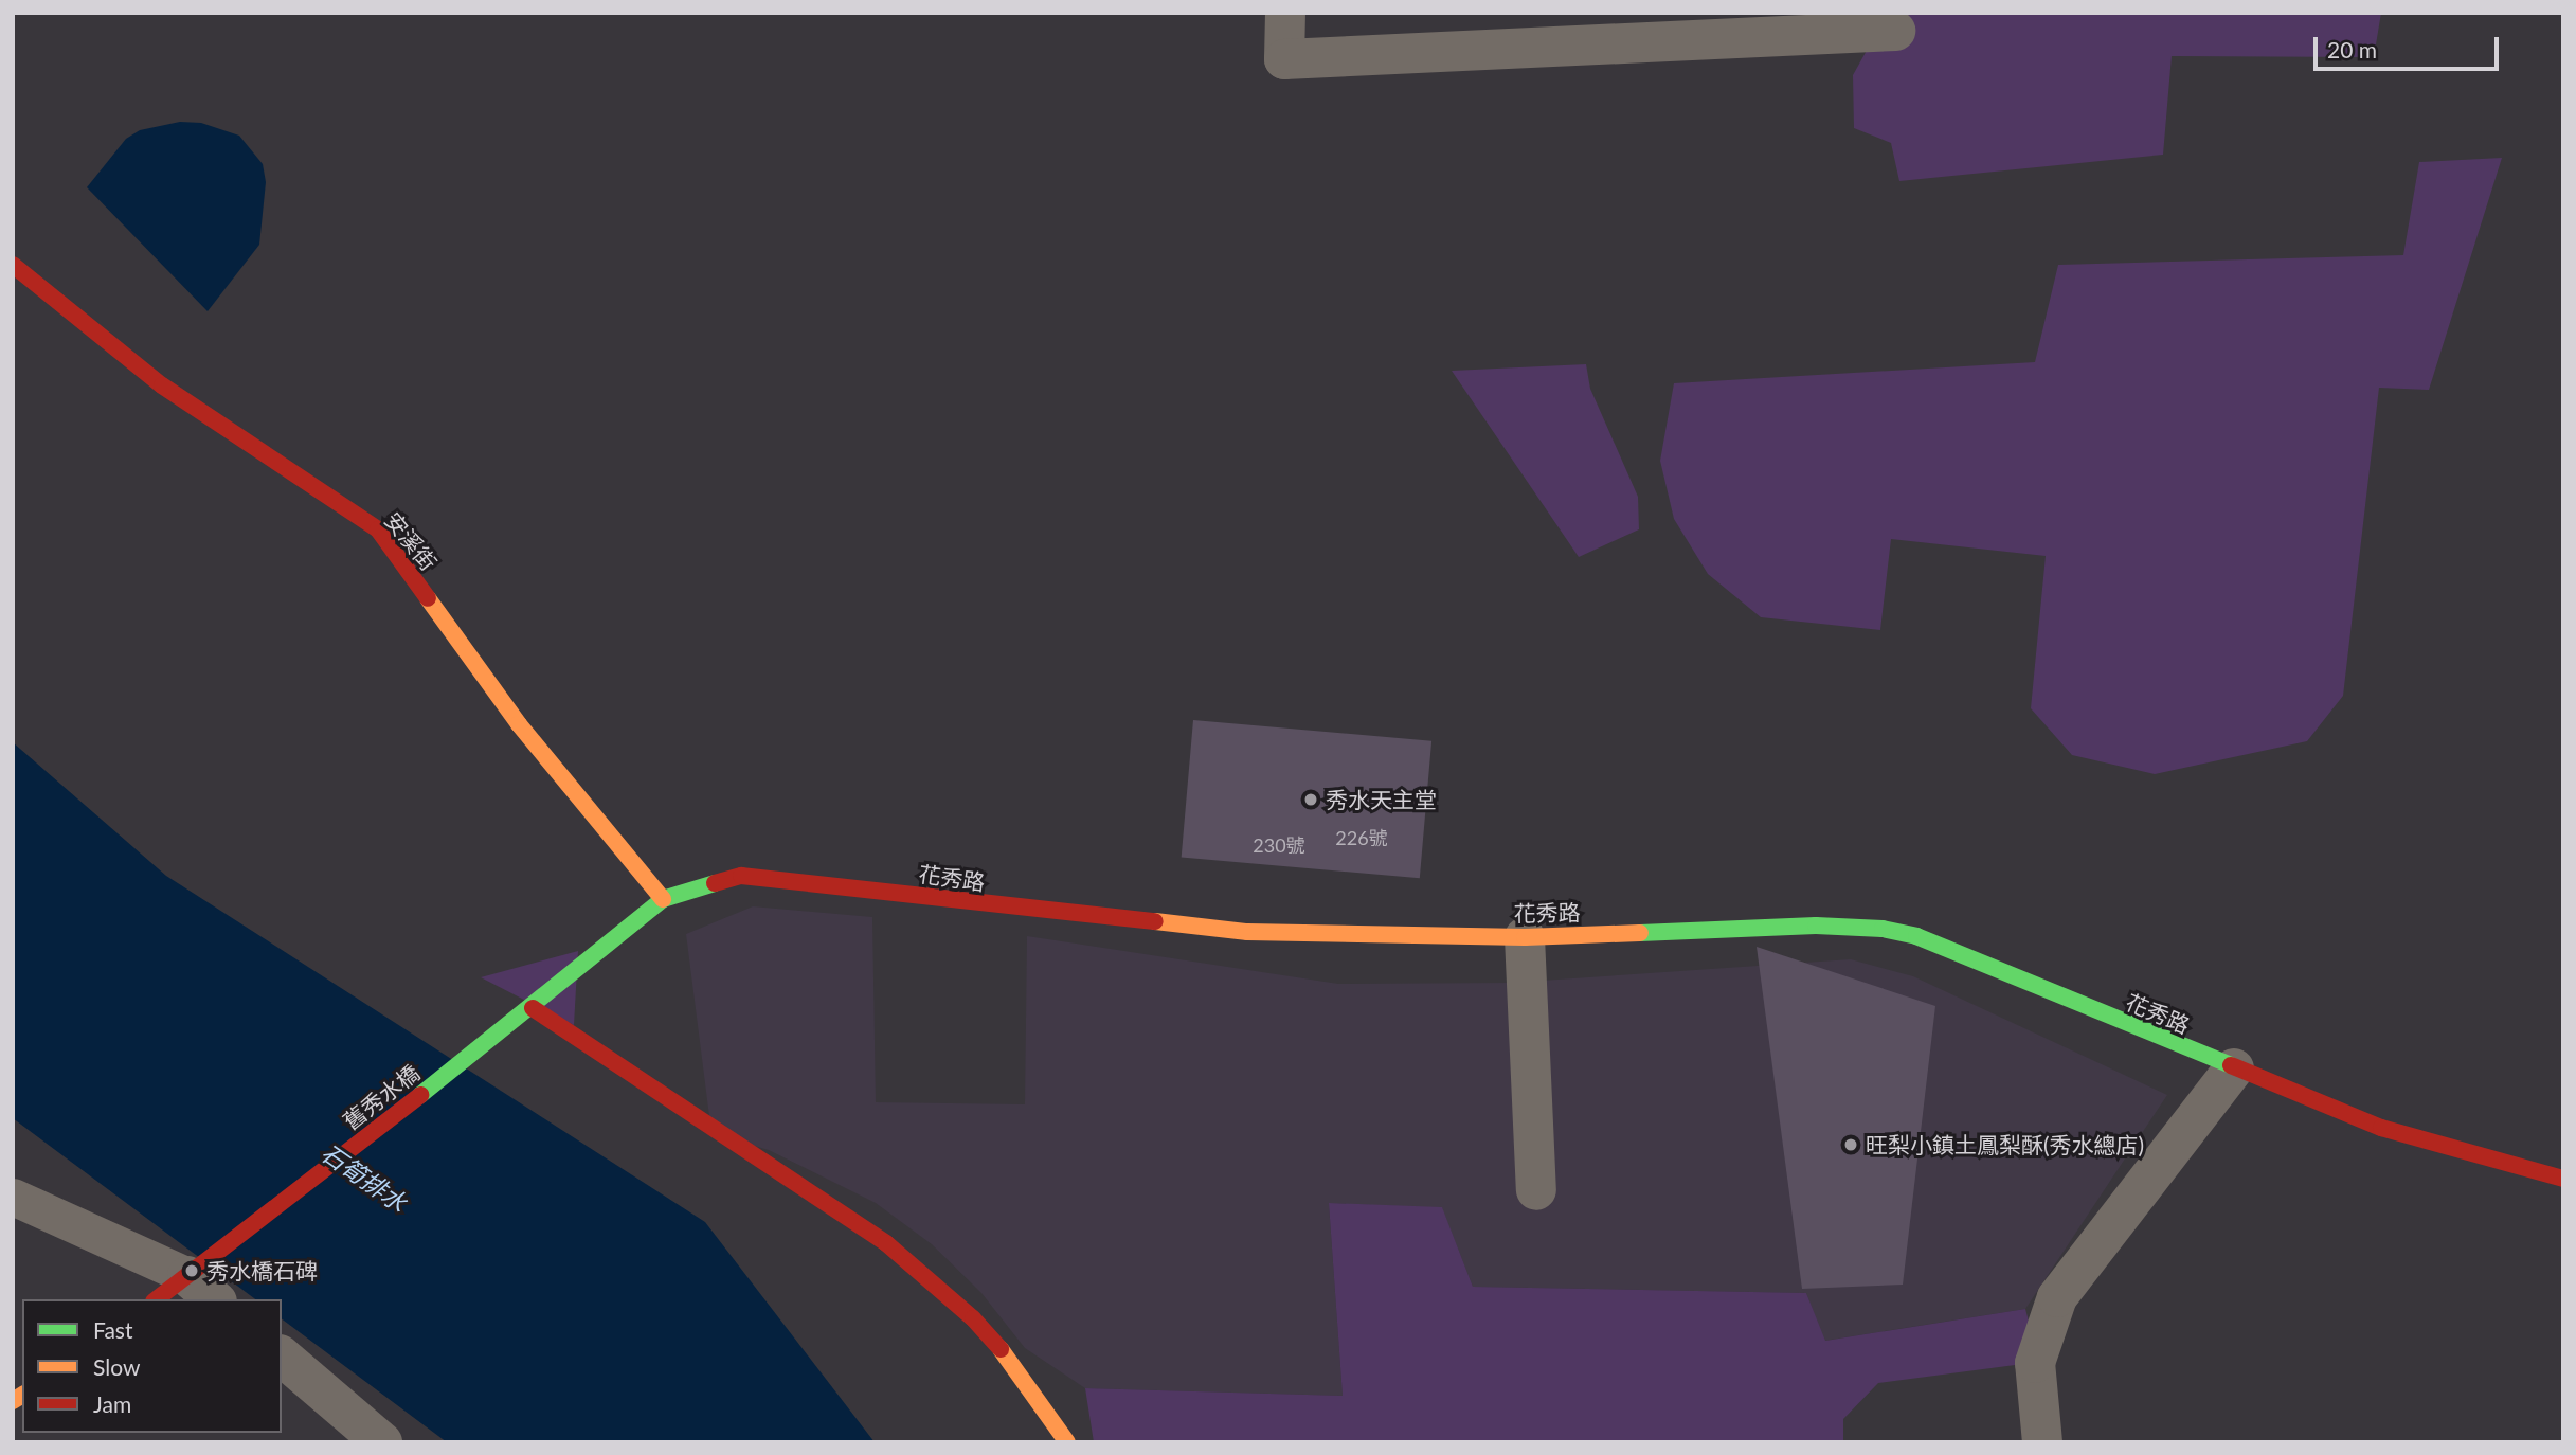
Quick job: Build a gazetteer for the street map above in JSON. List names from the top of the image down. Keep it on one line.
{"streets":{"street":["安溪街","花秀路","舊秀水橋"]},"crossings":[["安溪街","花秀路"],["花秀路","舊秀水橋"]],"water":["石筍排水"],"places":["秀水天主堂","旺梨小鎮土鳳梨酥(秀水總店)","秀水橋石碑"],"house_numbers":["226號","230號"],"legend":["Fast","Slow","Jam"],"scale_bar":"20 m"}
